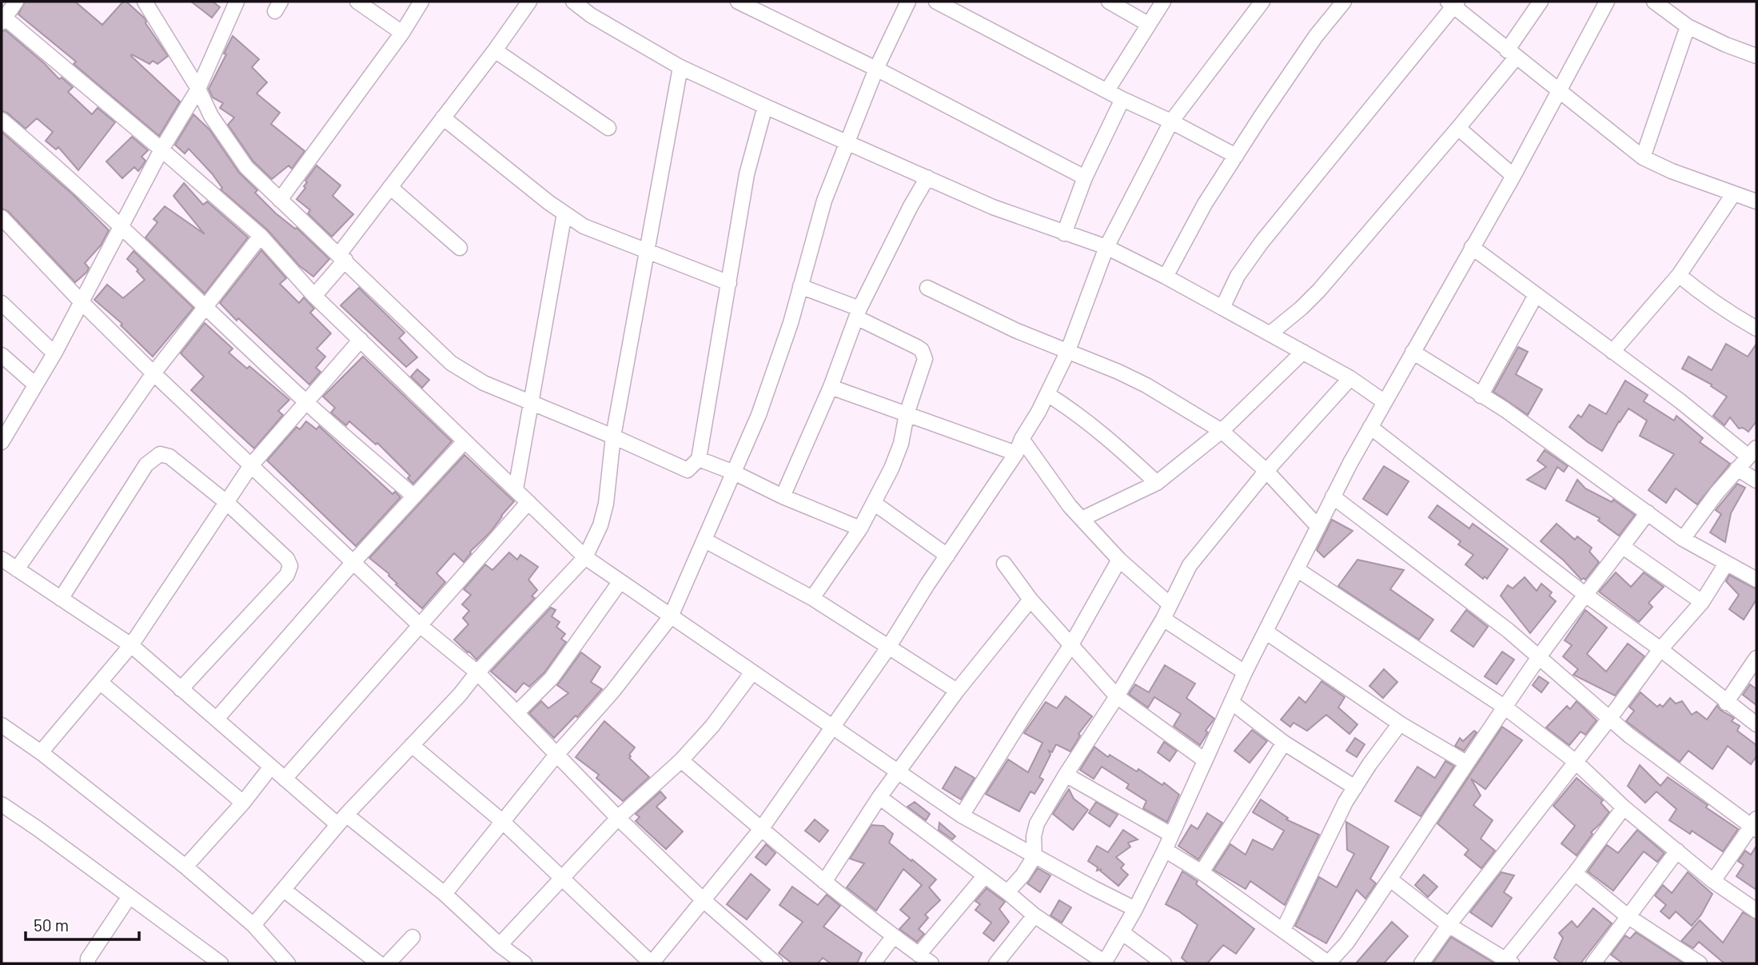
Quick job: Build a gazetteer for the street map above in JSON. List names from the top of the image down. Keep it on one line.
{"scale_bar":"50 m"}
